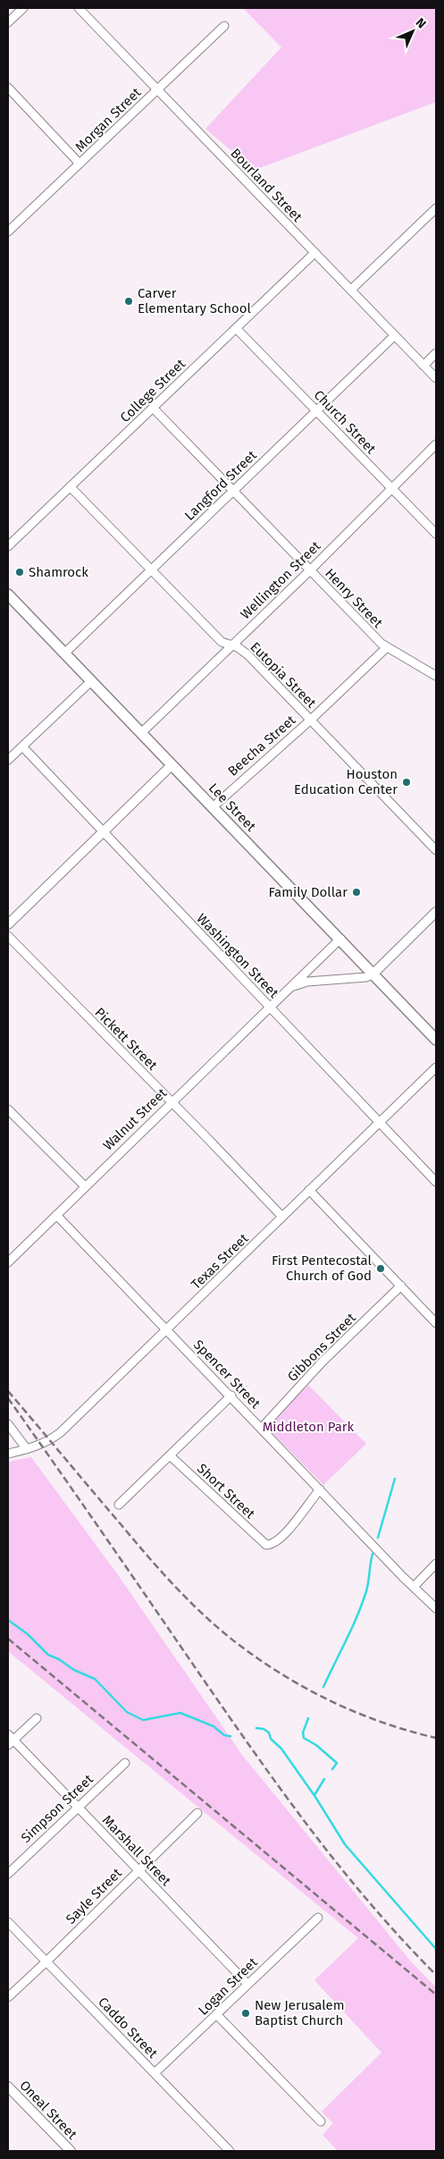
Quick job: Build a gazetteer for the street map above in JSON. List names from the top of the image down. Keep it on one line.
{"streets":{"main road":["Lee Street"],"street":["Morgan Street","Bourland Street","College Street","Church Street","Langford Street","Wellington Street","Henry Street","Eutopia Street","Beecha Street","Washington Street","Pickett Street","Walnut Street","Texas Street","Gibbons Street","Spencer Street","Short Street","Simpson Street","Marshall Street","Sayle Street","Logan Street","Caddo Street","Oneal Street"]},"crossings":[["Morgan Street","Bourland Street"],["Bourland Street","College Street"],["Bourland Street","Langford Street"],["College Street","Church Street"],["College Street","Henry Street"],["College Street","Eutopia Street"],["Church Street","Langford Street"],["Church Street","Wellington Street"],["Langford Street","Henry Street"],["Langford Street","Eutopia Street"],["Langford Street","Lee Street"],["Wellington Street","Henry Street"],["Wellington Street","Eutopia Street"],["Wellington Street","Lee Street"],["Henry Street","Beecha Street"],["Eutopia Street","Beecha Street"],["Beecha Street","Lee Street"],["Lee Street","Walnut Street"],["Washington Street","Walnut Street"],["Washington Street","Texas Street"],["Pickett Street","Walnut Street"],["Pickett Street","Texas Street"],["Walnut Street","Spencer Street"],["Texas Street","Spencer Street"],["Gibbons Street","Spencer Street"],["Spencer Street","Short Street"],["Simpson Street","Marshall Street"],["Marshall Street","Sayle Street"],["Marshall Street","Logan Street"],["Sayle Street","Caddo Street"],["Logan Street","Caddo Street"]],"parks":["Middleton Park"],"places":["Carver Elementary School","Shamrock","Houston Education Center","Family Dollar","First Pentecostal Church of God","New Jerusalem Baptist Church"],"north":"top right"}
